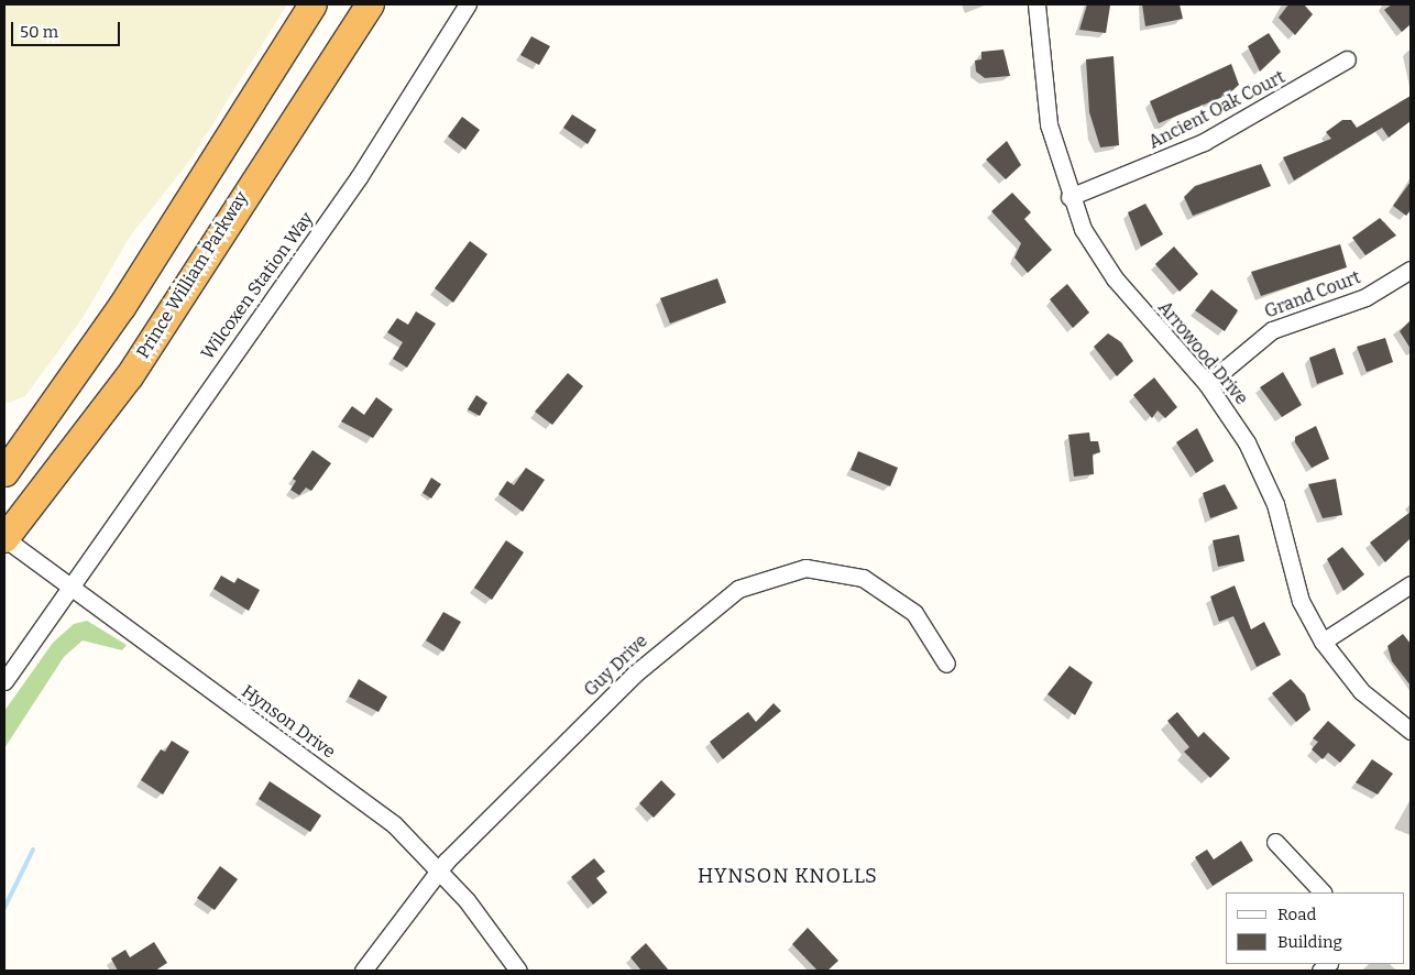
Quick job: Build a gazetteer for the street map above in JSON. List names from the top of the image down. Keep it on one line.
{"streets":{"highway":["Prince William Parkway"],"street":["Ancient Oak Court","Wilcoxen Station Way","Grand Court","Arrowood Drive","Guy Drive","Hynson Drive"]},"crossings":[["Ancient Oak Court","Arrowood Drive"],["Prince William Parkway","Hynson Drive"],["Wilcoxen Station Way","Hynson Drive"],["Grand Court","Arrowood Drive"],["Guy Drive","Hynson Drive"]],"districts":["HYNSON KNOLLS"],"legend":["Road","Building"],"scale_bar":"50 m"}
